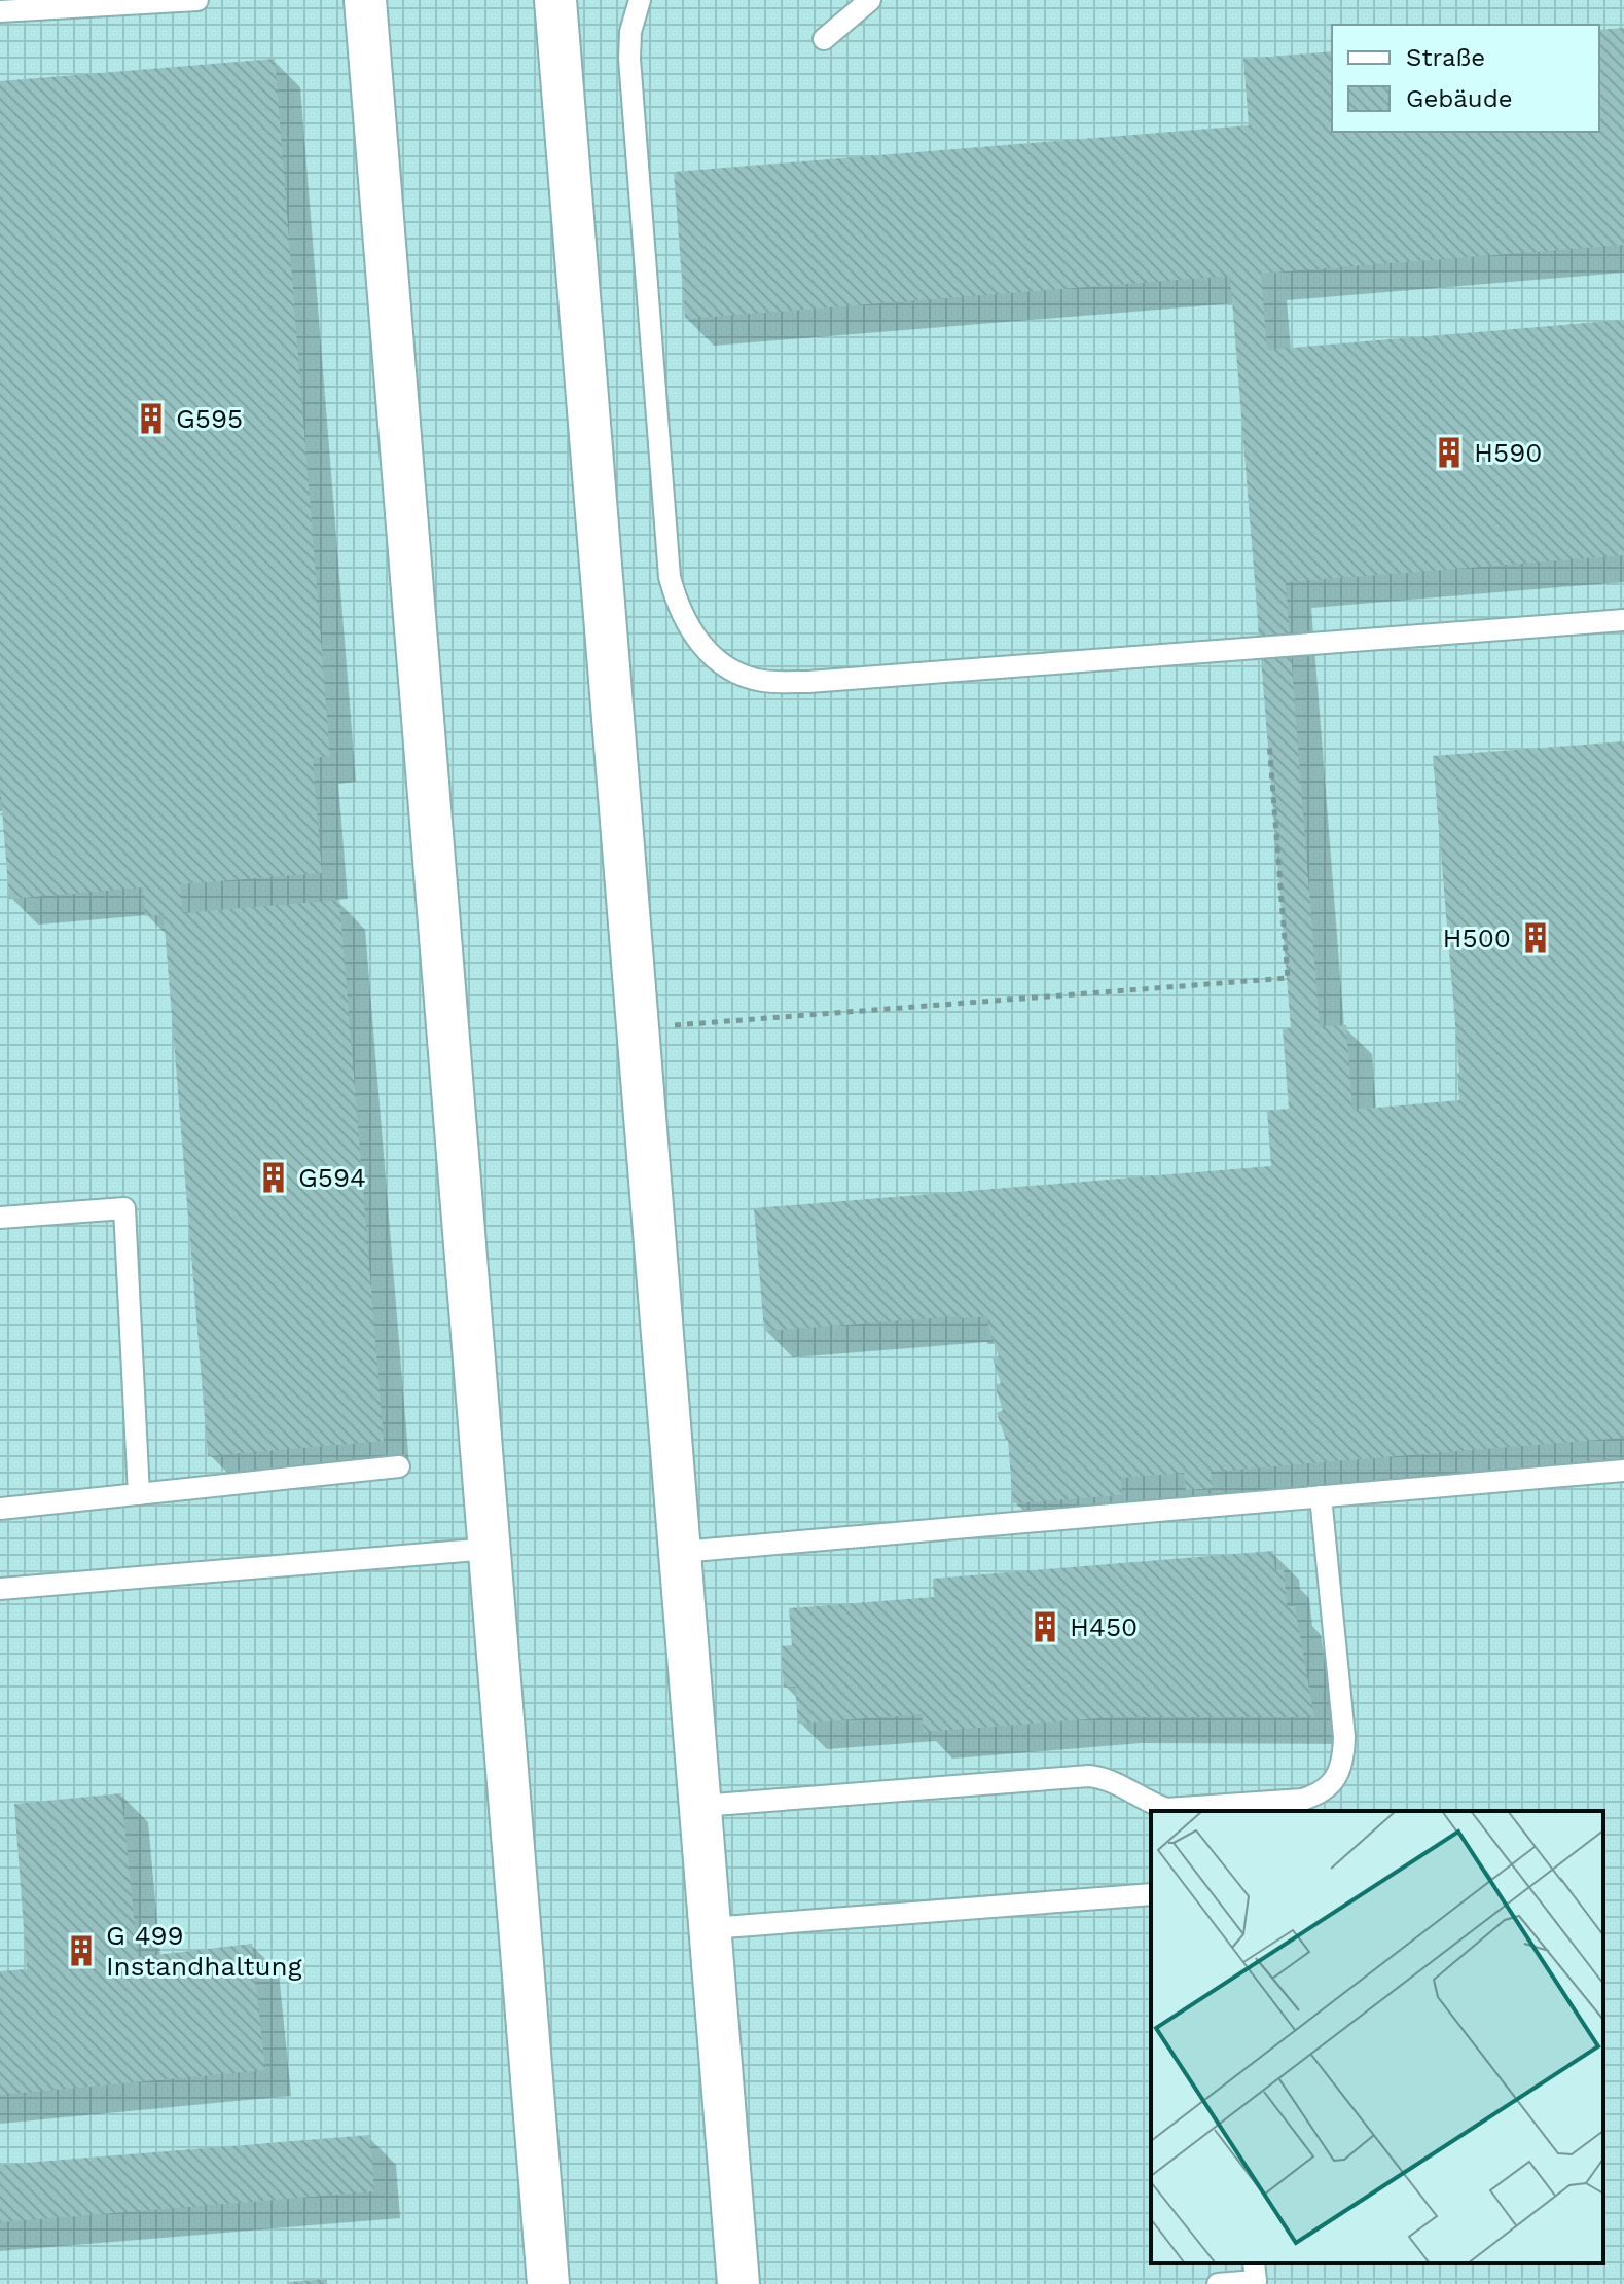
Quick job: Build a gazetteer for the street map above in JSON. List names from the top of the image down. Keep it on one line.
{"places":{"building":["G595","H590","H500","G594","H450","G 499 Instandhaltung"]},"legend":["Straße","Gebäude"]}
